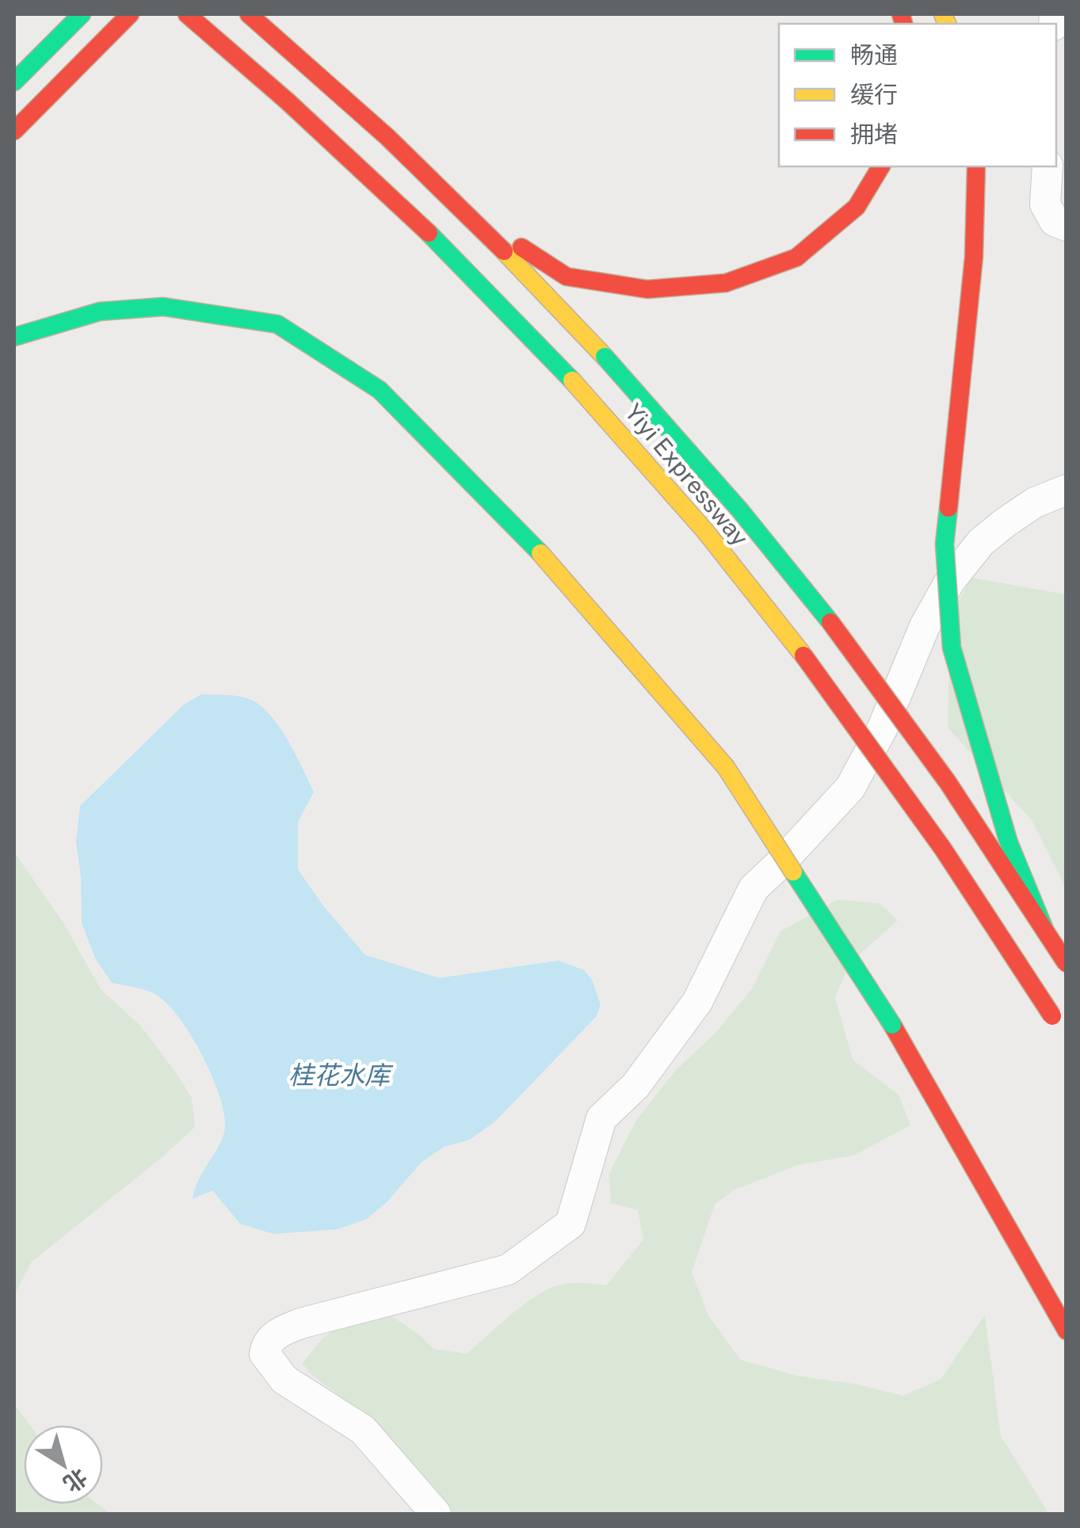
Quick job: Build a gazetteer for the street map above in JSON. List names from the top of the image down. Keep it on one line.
{"streets":{"highway":["Yiyi Expressway"]},"water":["桂花水库"],"legend":["畅通","缓行","拥堵"],"north":"bottom right"}
